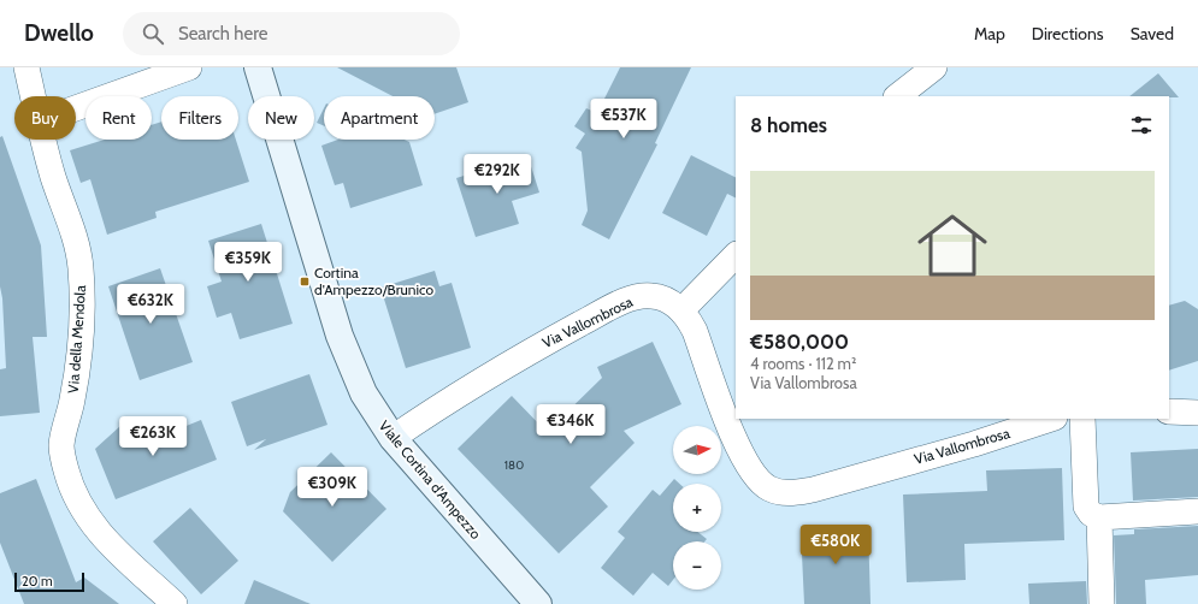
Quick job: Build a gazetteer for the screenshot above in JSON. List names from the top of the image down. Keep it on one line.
{"streets":{"street":["Via Vallombrosa","Via della Mendola","Viale Cortina d'Ampezzo"]},"crossings":[["Via Vallombrosa","Viale Cortina d'Ampezzo"]],"places":{"transit":["Cortina d'Ampezzo/Brunico"]},"house_numbers":["180"],"scale_bar":"20 m","north":"right","page":{"header":"Dwello","search":"Search here","nav":["Map","Directions","Saved"],"chip":["Buy","Rent","Filters","New","Apartment"],"heading":"8 homes","price":["€537K","€292K","€359K","€632K","€346K","€263K","€309K","€580K"],"list":[{"name":"€580,000","note":"4 rooms · 112 m² · Via Vallombrosa"}],"map_buttons":["+","−"],"scale":"20 m"}}
